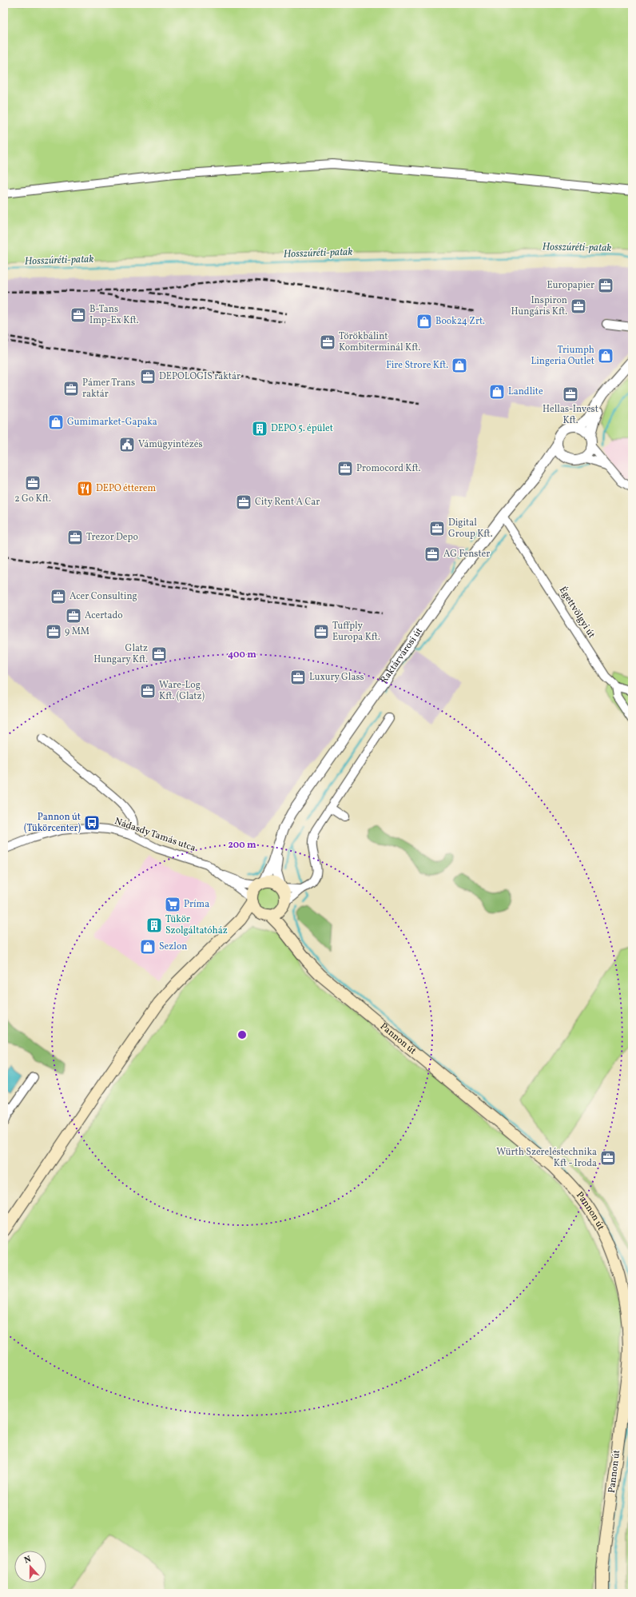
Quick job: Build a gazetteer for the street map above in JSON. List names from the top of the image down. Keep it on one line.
{"streets":{"main road":["Raktárvárosi út","Pannon út"],"street":["Égettvölgyi út","Nádasdy Tamás utca"]},"crossings":[["Égettvölgyi út","Raktárvárosi út"],["Raktárvárosi út","Nádasdy Tamás utca"],["Raktárvárosi út","Pannon út"],["Nádasdy Tamás utca","Pannon út"]],"water":["Hosszúréti-patak"],"places":{"office":["Europapier","Inspiron Hungáris Kft.","B-Tans Imp-Ex Kft.","Törökbálint Kombiterminál Kft.","DEPOLOGIS raktár","Pámer Trans raktár","Hellas-Invest Kft.","Promocord Kft.","2 Go Kft.","City Rent A Car","Digital Group Kft.","Trezor Depo","AG Fenster","Acer Consulting","Acertado","9 MM","Tuffply Europa Kft.","Glatz Hungary Kft.","Luxury Glass","Ware-Log Kft. (Glatz)","Würth Szereléstechnika Kft - Iroda"],"shop":["Book24 Zrt.","Triumph Lingeria Outlet","Fire Strore Kft.","Landlite","Gumimarket-Gapaka","Sezlon"],"building":["DEPO 5. épület","Tükör Szolgáltatóház"],"public building":["Vámügyintézés"],"restaurant":["DEPO étterem"],"bus stop":["Pannon út (Tükörcenter)"],"supermarket":["Príma"]},"north":"top","rings":["400 m","200 m"]}
